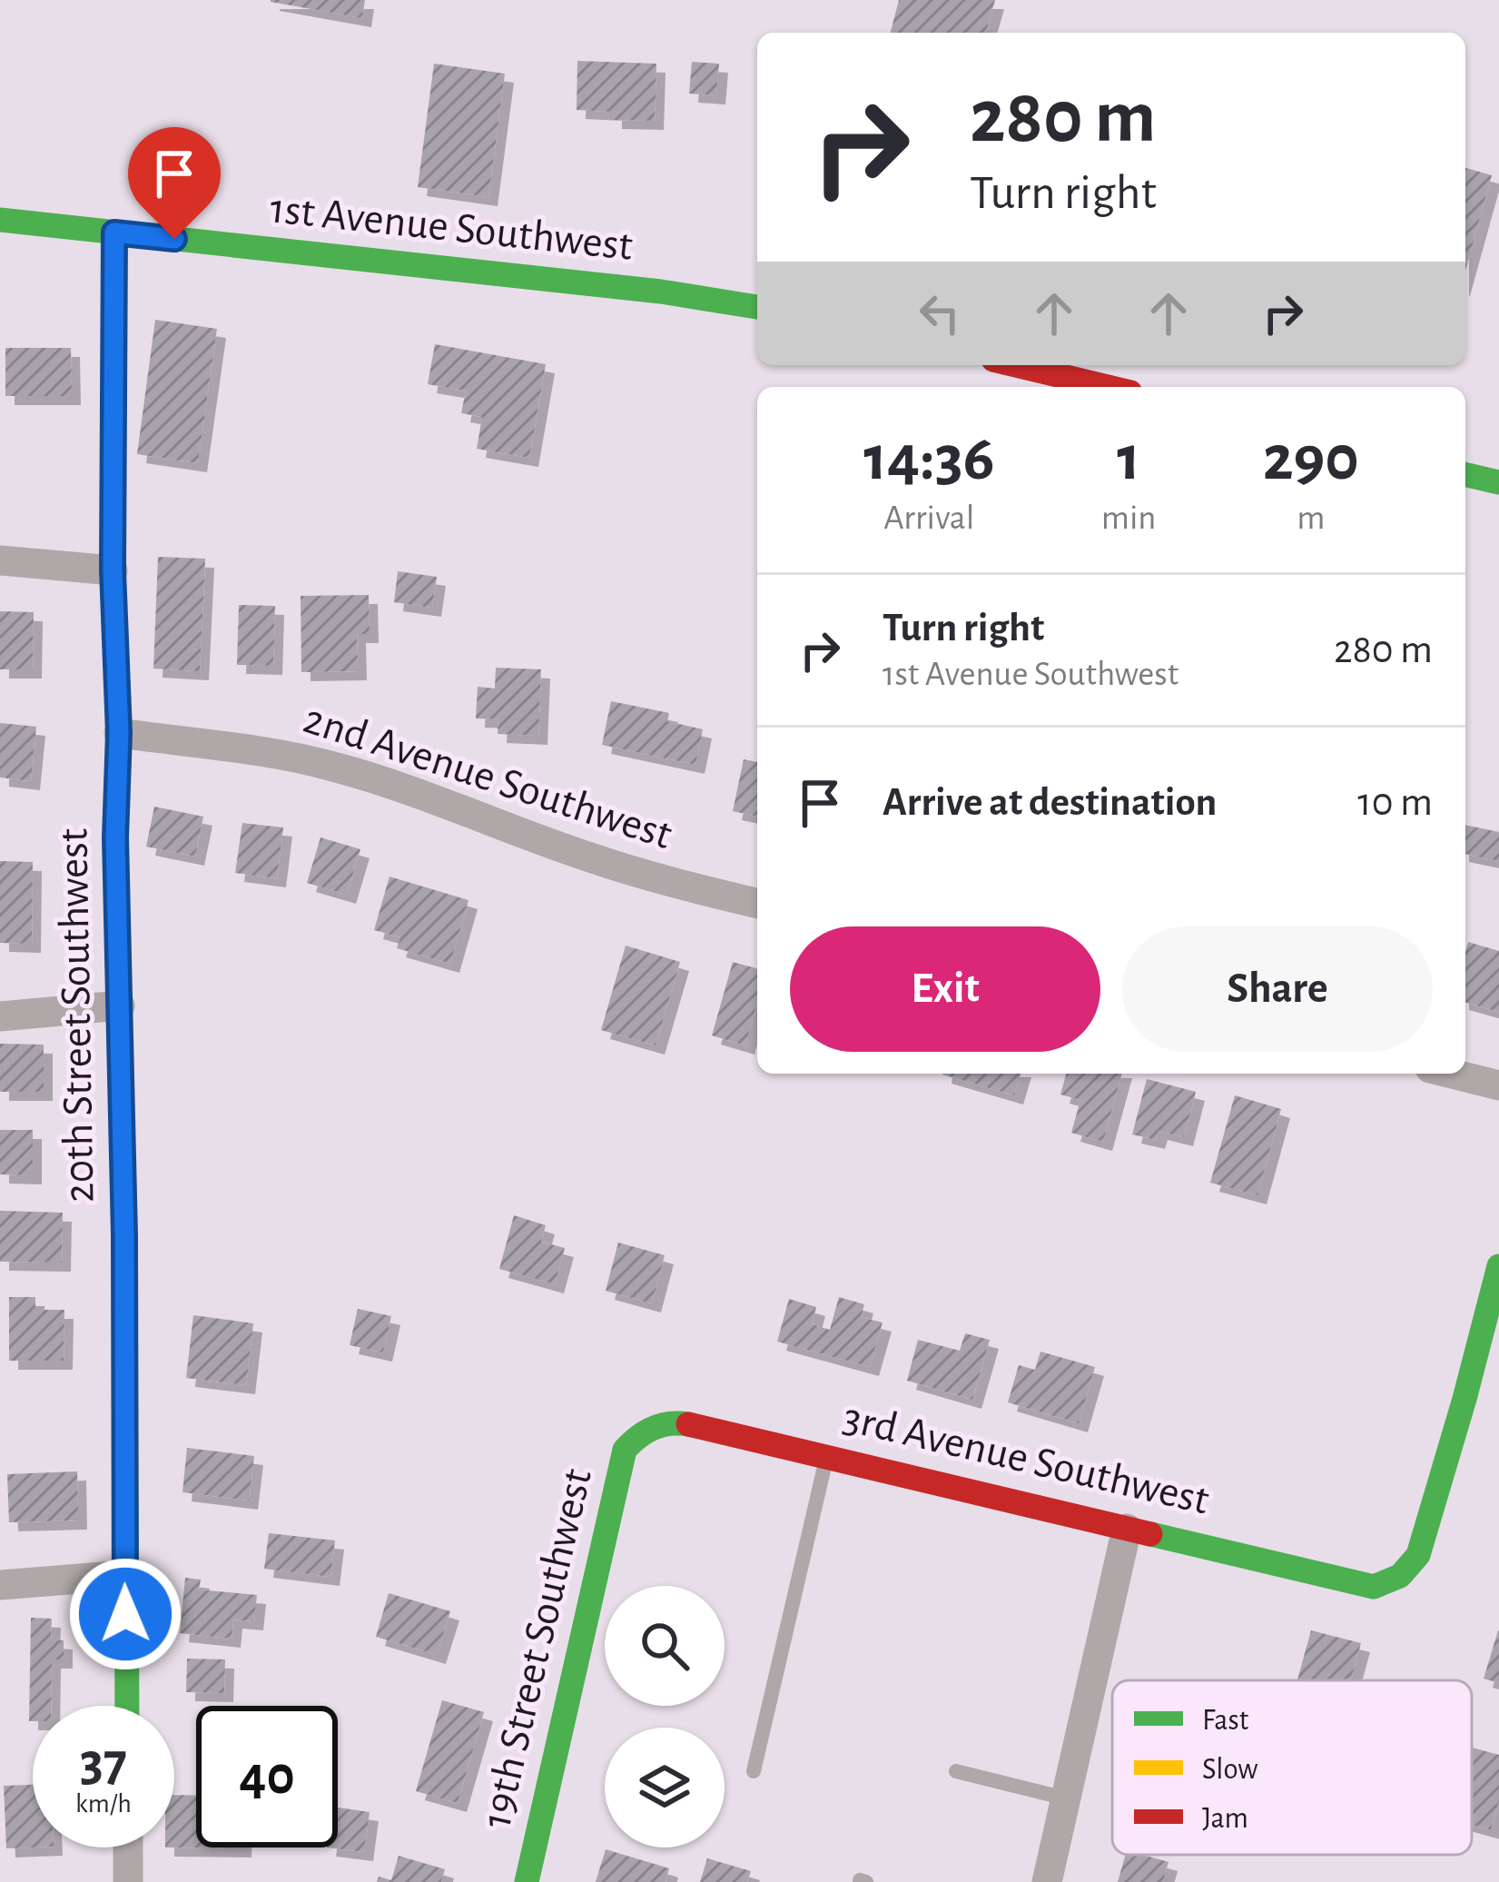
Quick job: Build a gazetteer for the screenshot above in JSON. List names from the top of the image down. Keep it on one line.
{"streets":{"street":["1st Avenue Southwest","2nd Avenue Southwest","20th Street Southwest","3rd Avenue Southwest","19th Street Southwest"]},"crossings":[["1st Avenue Southwest","20th Street Southwest"],["2nd Avenue Southwest","20th Street Southwest"],["3rd Avenue Southwest","19th Street Southwest"]],"legend":["Fast","Slow","Jam"],"page":{"turn":["280 m","Turn right"],"eta":["14:36","Arrival","1","min","290","m"],"list":[{"name":"Turn right","note":"1st Avenue Southwest","value":"280 m"},{"name":"Arrive at destination","value":"10 m"}],"buttons":["Exit","Share"],"speed":"37 km/h","limit":"40"}}
